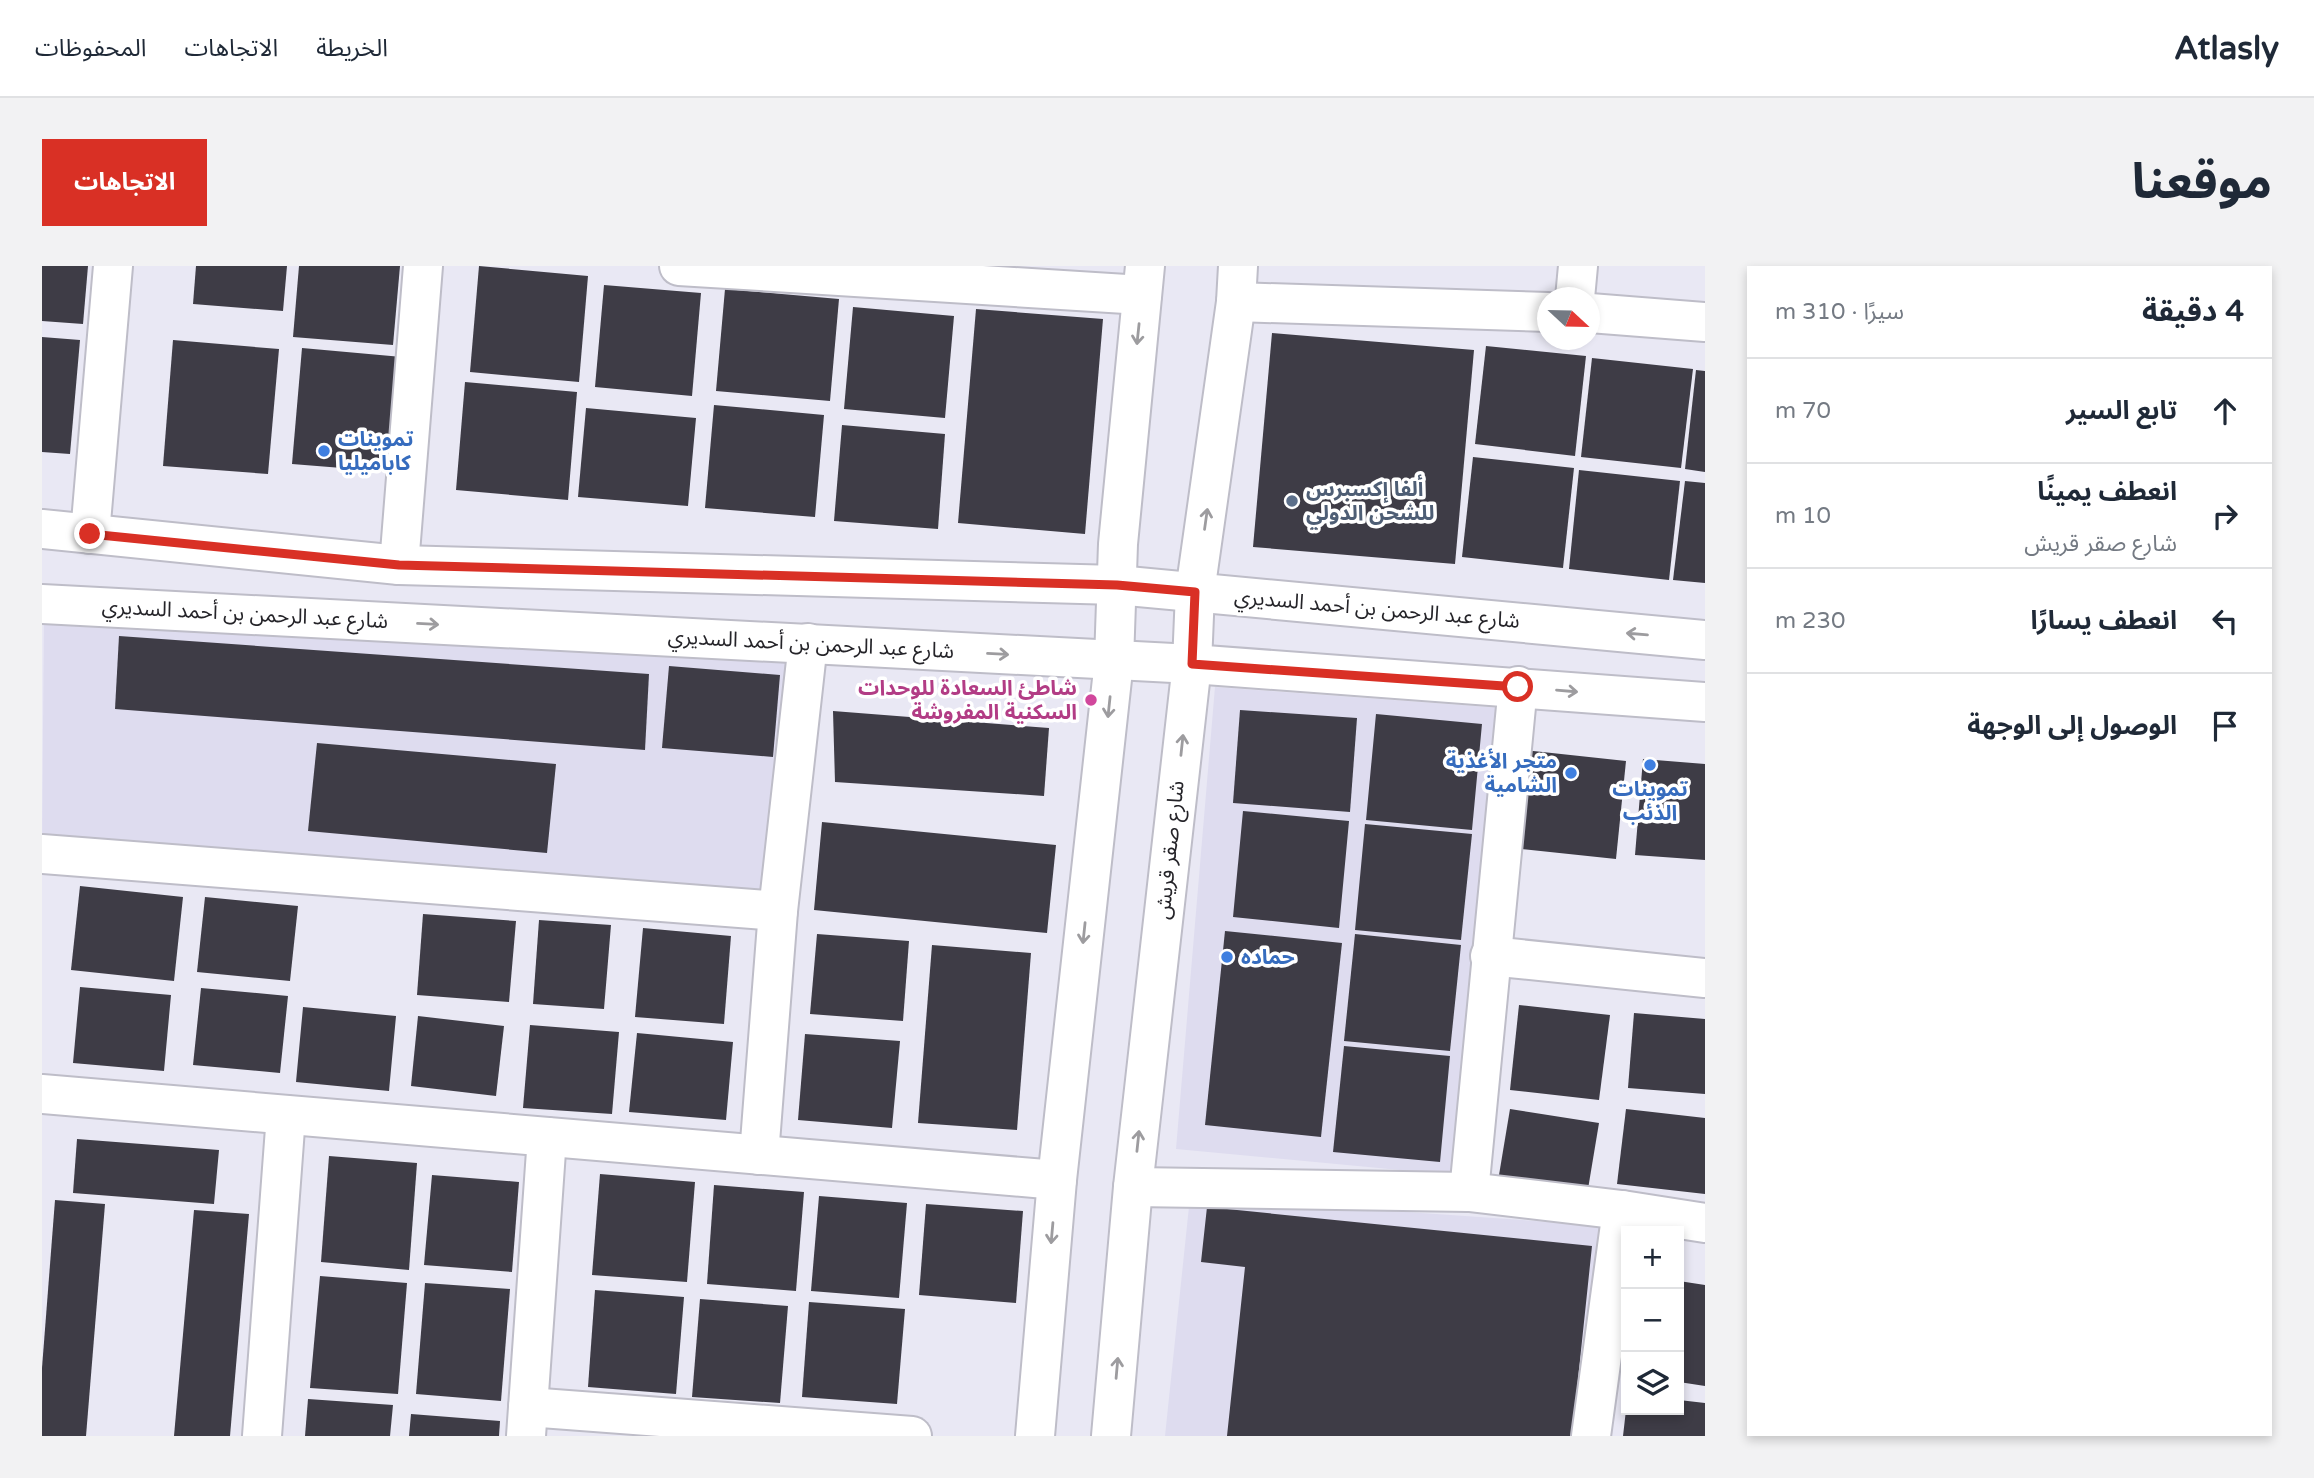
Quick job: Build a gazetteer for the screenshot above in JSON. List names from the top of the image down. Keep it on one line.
{"streets":{"street":["شارع عبد الرحمن بن أحمد السديري","شارع صقر قريش"]},"crossings":[["شارع عبد الرحمن بن أحمد السديري","شارع صقر قريش"]],"places":["تموينات كاباميليا","ألفا إكسبرس للشحن الدولي","شاطئ السعادة للوحدات السكنية المفروشة","تموينات الذئب","متجر الأغذية الشامية","حماده"],"north":"right","page":{"header":"Atlasly","nav":["الخريطة","الاتجاهات","المحفوظات"],"title":"موقعنا","buttons":"الاتجاهات","heading":["4 دقيقة","سيرًا · 310 m"],"list":[["تابع السير","70 m"],["انعطف يمينًا","شارع صقر قريش","10 m"],["انعطف يسارًا","230 m"],"الوصول إلى الوجهة"],"map_buttons":["+","−"]}}
